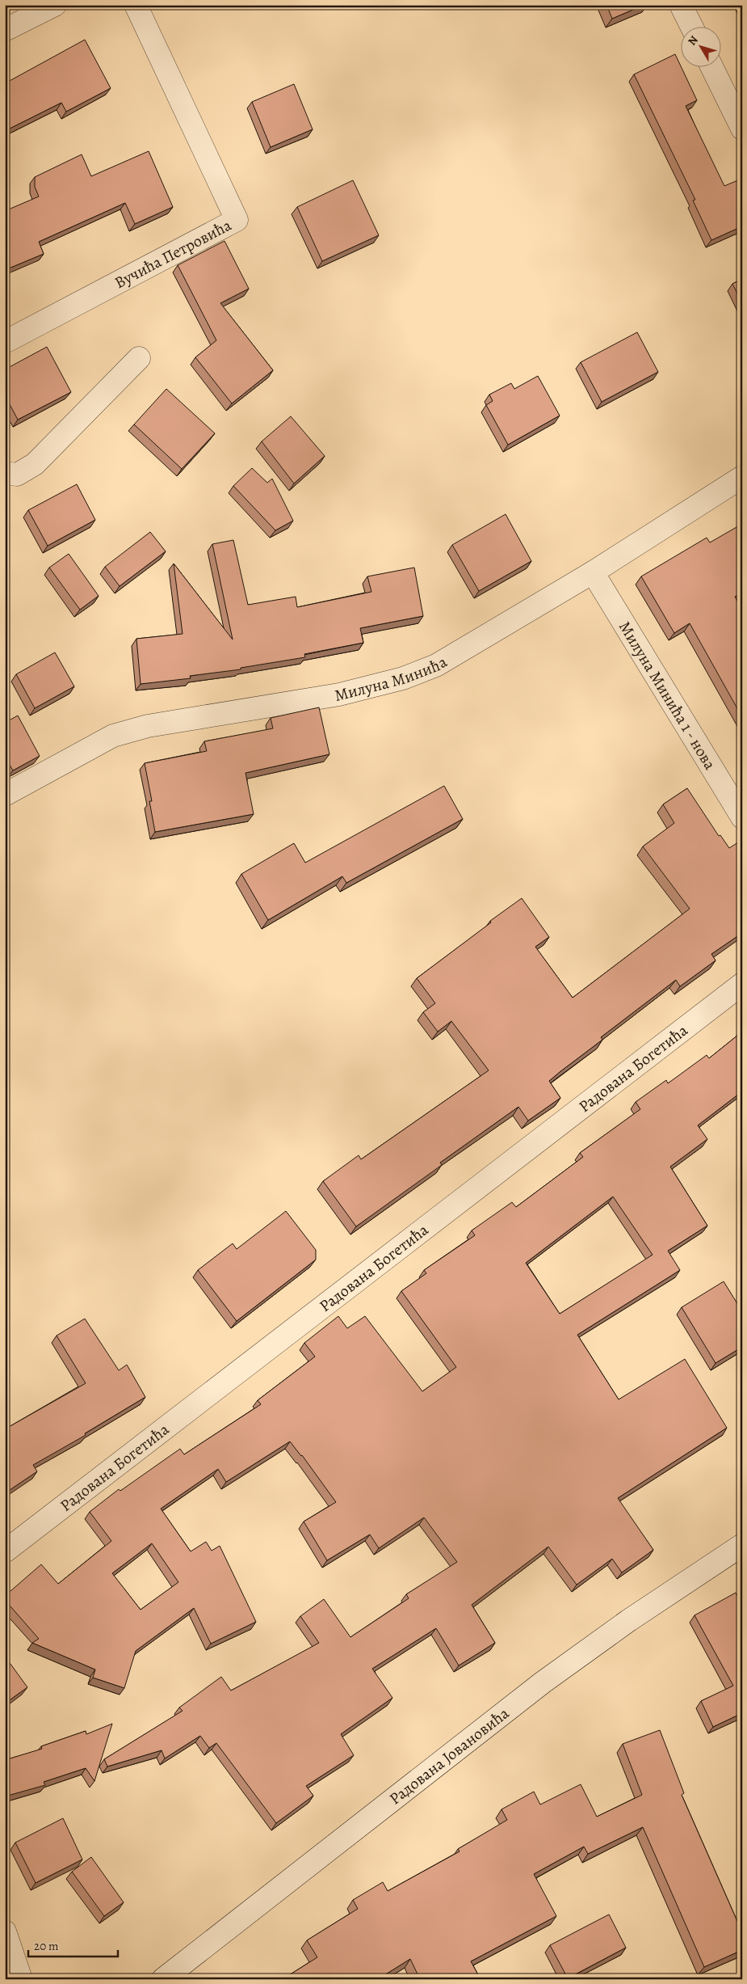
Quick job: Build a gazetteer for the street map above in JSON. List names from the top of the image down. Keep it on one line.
{"streets":{"street":["Вучића Петровића","Милуна Минића","Милуна Минића 1 - нова","Радована Богетића","Радована Јовановића"]},"crossings":[["Милуна Минића","Милуна Минића 1 - нова"]],"scale_bar":"20 m","north":"top left"}
